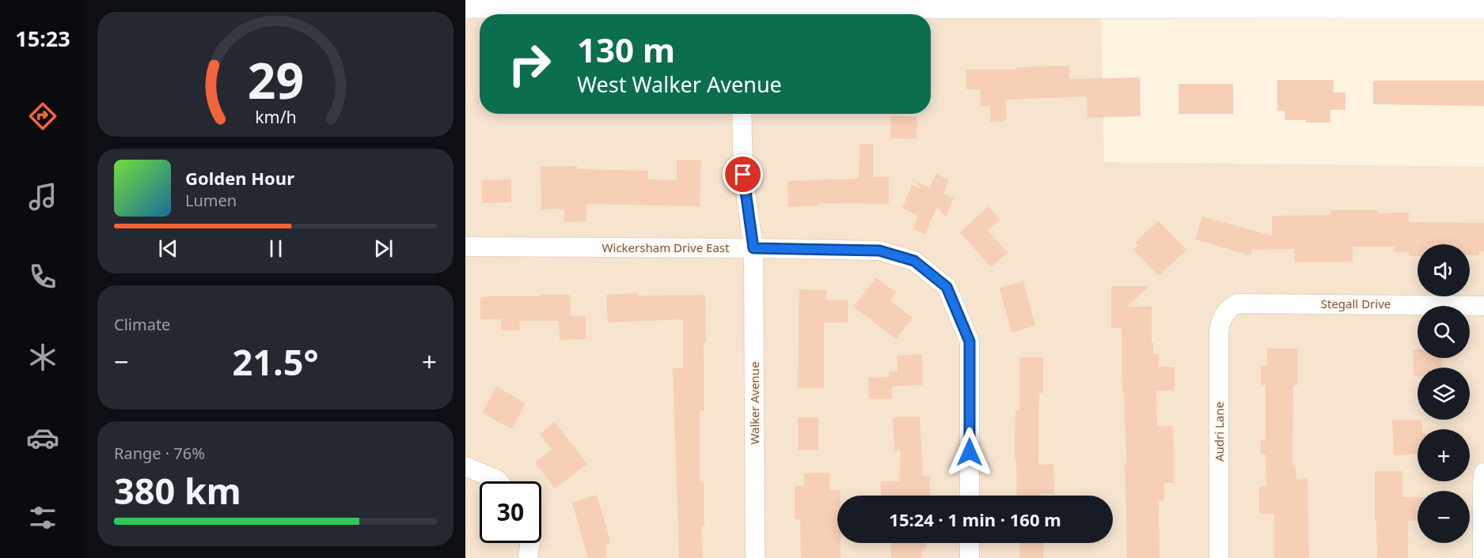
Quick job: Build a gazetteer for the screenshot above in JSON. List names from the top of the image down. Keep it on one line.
{"streets":{"street":["Wickersham Drive East","Stegall Drive","Walker Avenue","Audri Lane"]},"crossings":[["Wickersham Drive East","Walker Avenue"],["Stegall Drive","Audri Lane"]],"page":{"tabs":"15:23","turn":["130 m","West Walker Avenue"],"song":["Golden Hour","Lumen"],"map_buttons":["+","−"],"tile":["Climate",["Range · 76%","380 km"]],"heat":["−","21.5°","+"],"limit":"30","trip":"15:24 · 1 min · 160 m","gauge":["29","km/h"]}}
